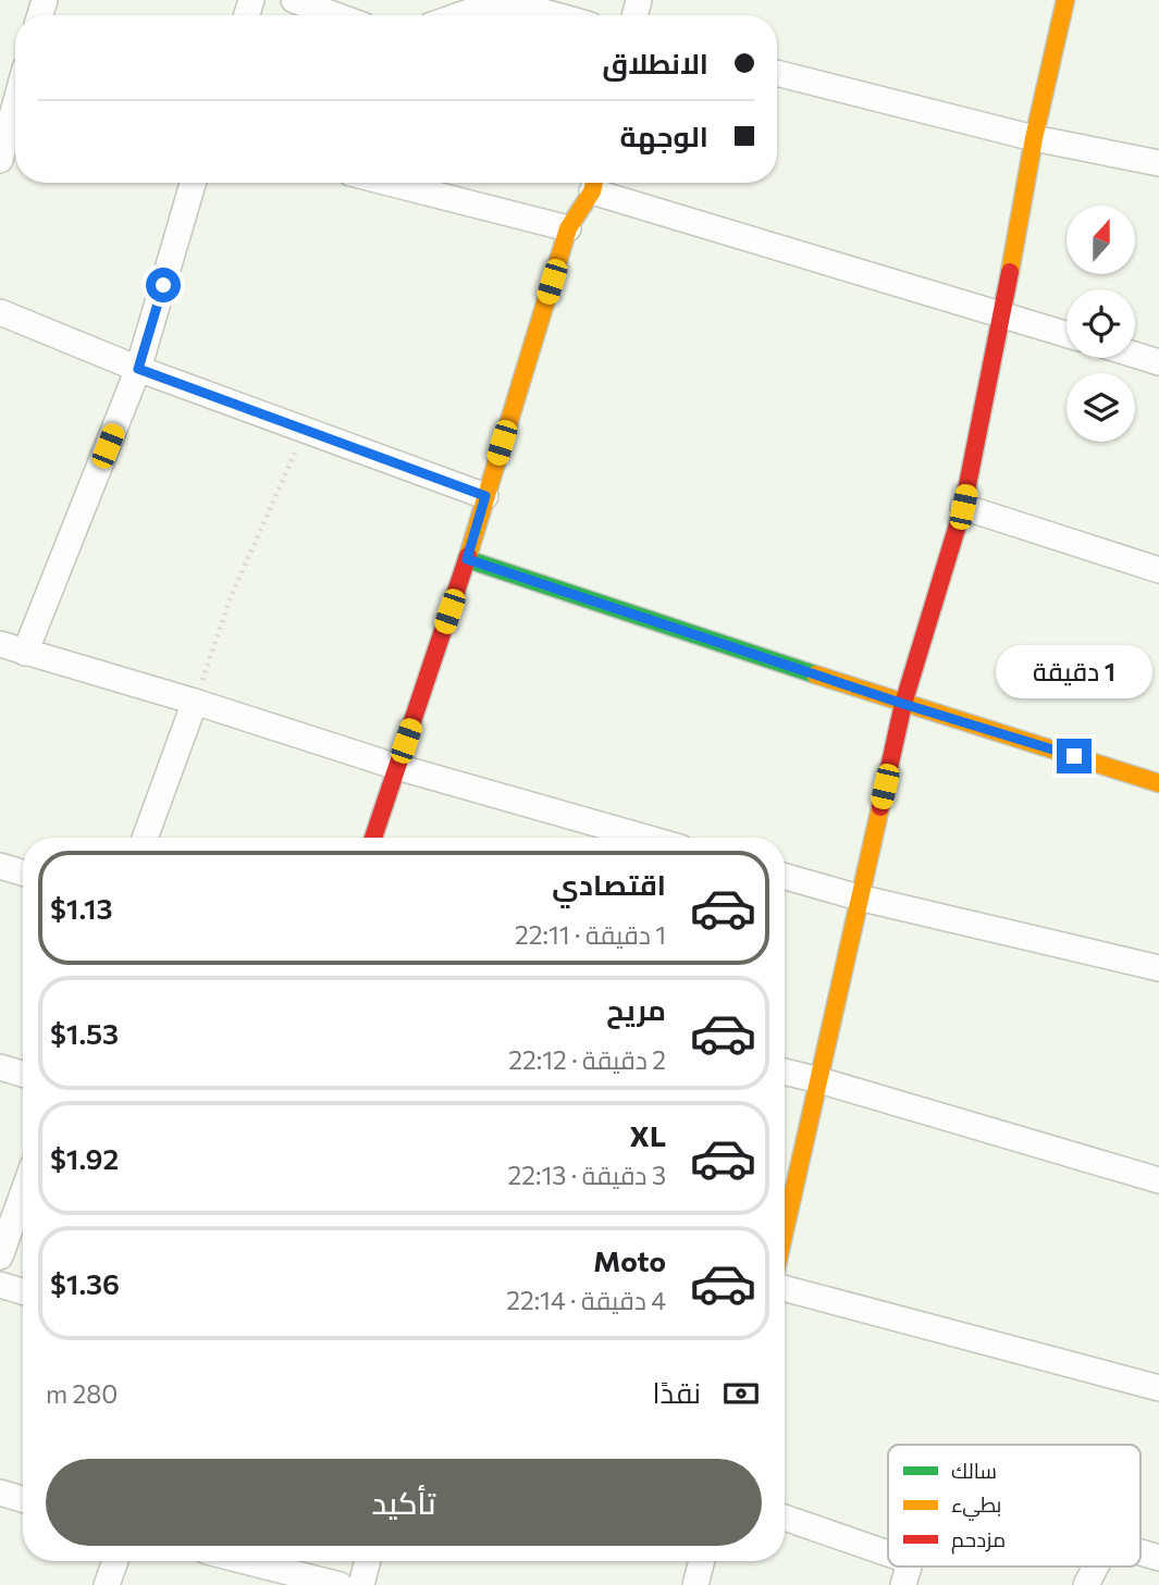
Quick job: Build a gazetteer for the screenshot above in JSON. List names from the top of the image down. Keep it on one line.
{"legend":["سالك","بطيء","مزدحم"],"north":"top","page":{"banner":["الانطلاق","الوجهة"],"bubble":"1 دقيقة","list":[{"name":"اقتصادي","note":"1 دقيقة · 22:11","value":"$1.13"},{"name":"مريح","note":"2 دقيقة · 22:12","value":"$1.53"},{"name":"XL","note":"3 دقيقة · 22:13","value":"$1.92"},{"name":"Moto","note":"4 دقيقة · 22:14","value":"$1.36"}],"pay":["نقدًا","280 m"],"buttons":"تأكيد"}}
